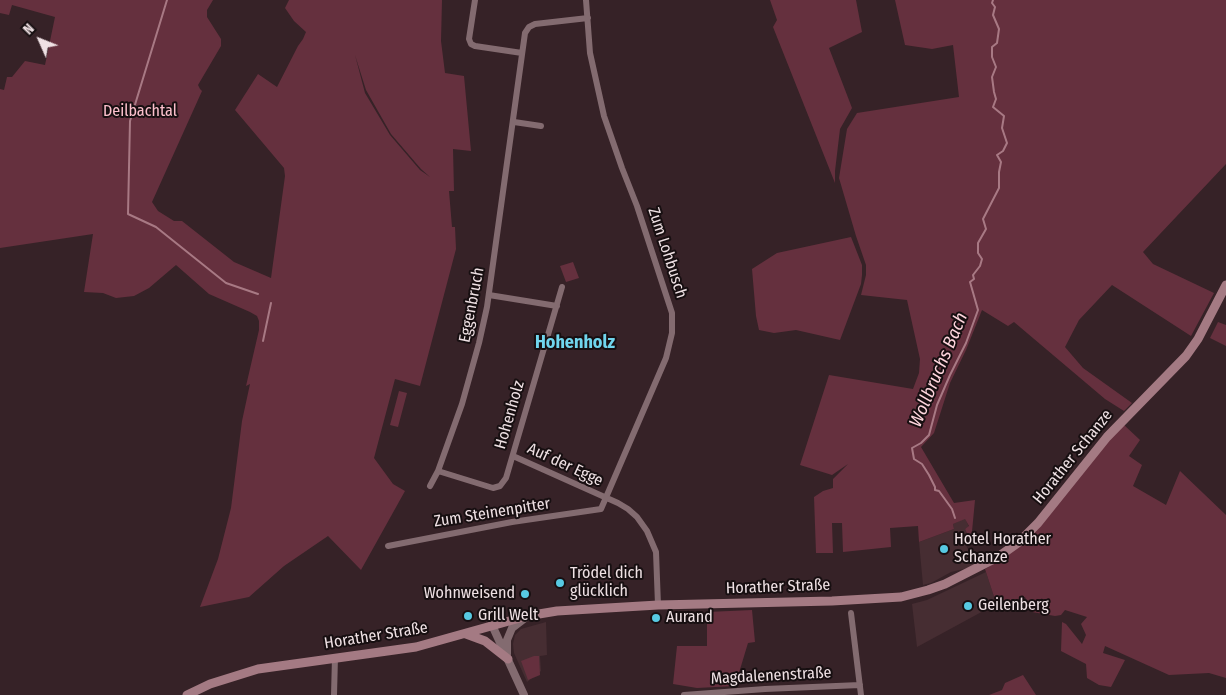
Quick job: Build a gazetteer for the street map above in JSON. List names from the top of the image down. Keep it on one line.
{"streets":{"main road":["Horather Schanze","Horather Straße"],"street":["Zum Lohbusch","Eggenbruch","Hohenholz","Auf der Egge","Zum Steinenpitter","Magdalenenstraße"]},"crossings":[["Zum Lohbusch","Eggenbruch"],["Zum Lohbusch","Auf der Egge"],["Zum Lohbusch","Zum Steinenpitter"],["Eggenbruch","Hohenholz"],["Hohenholz","Auf der Egge"],["Horather Schanze","Horather Straße"],["Auf der Egge","Horather Straße"]],"districts":["Hohenholz"],"water":["Wollbruchs Bach"],"parks":["Deilbachtal"],"places":["Hotel Horather Schanze","Trödel dich glücklich","Wohnweisend","Geilenberg","Grill Welt","Aurand"],"north":"top left"}
